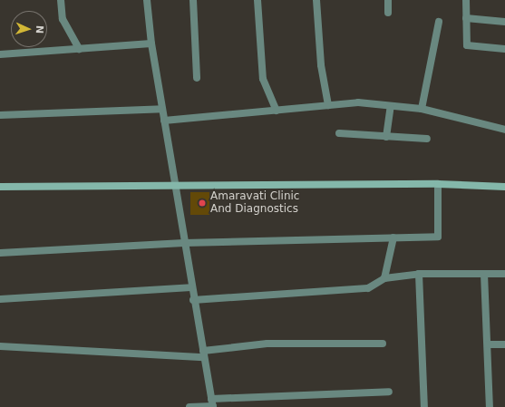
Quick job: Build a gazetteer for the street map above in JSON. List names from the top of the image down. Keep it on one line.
{"places":["Amaravati Clinic And Diagnostics"],"north":"right"}
